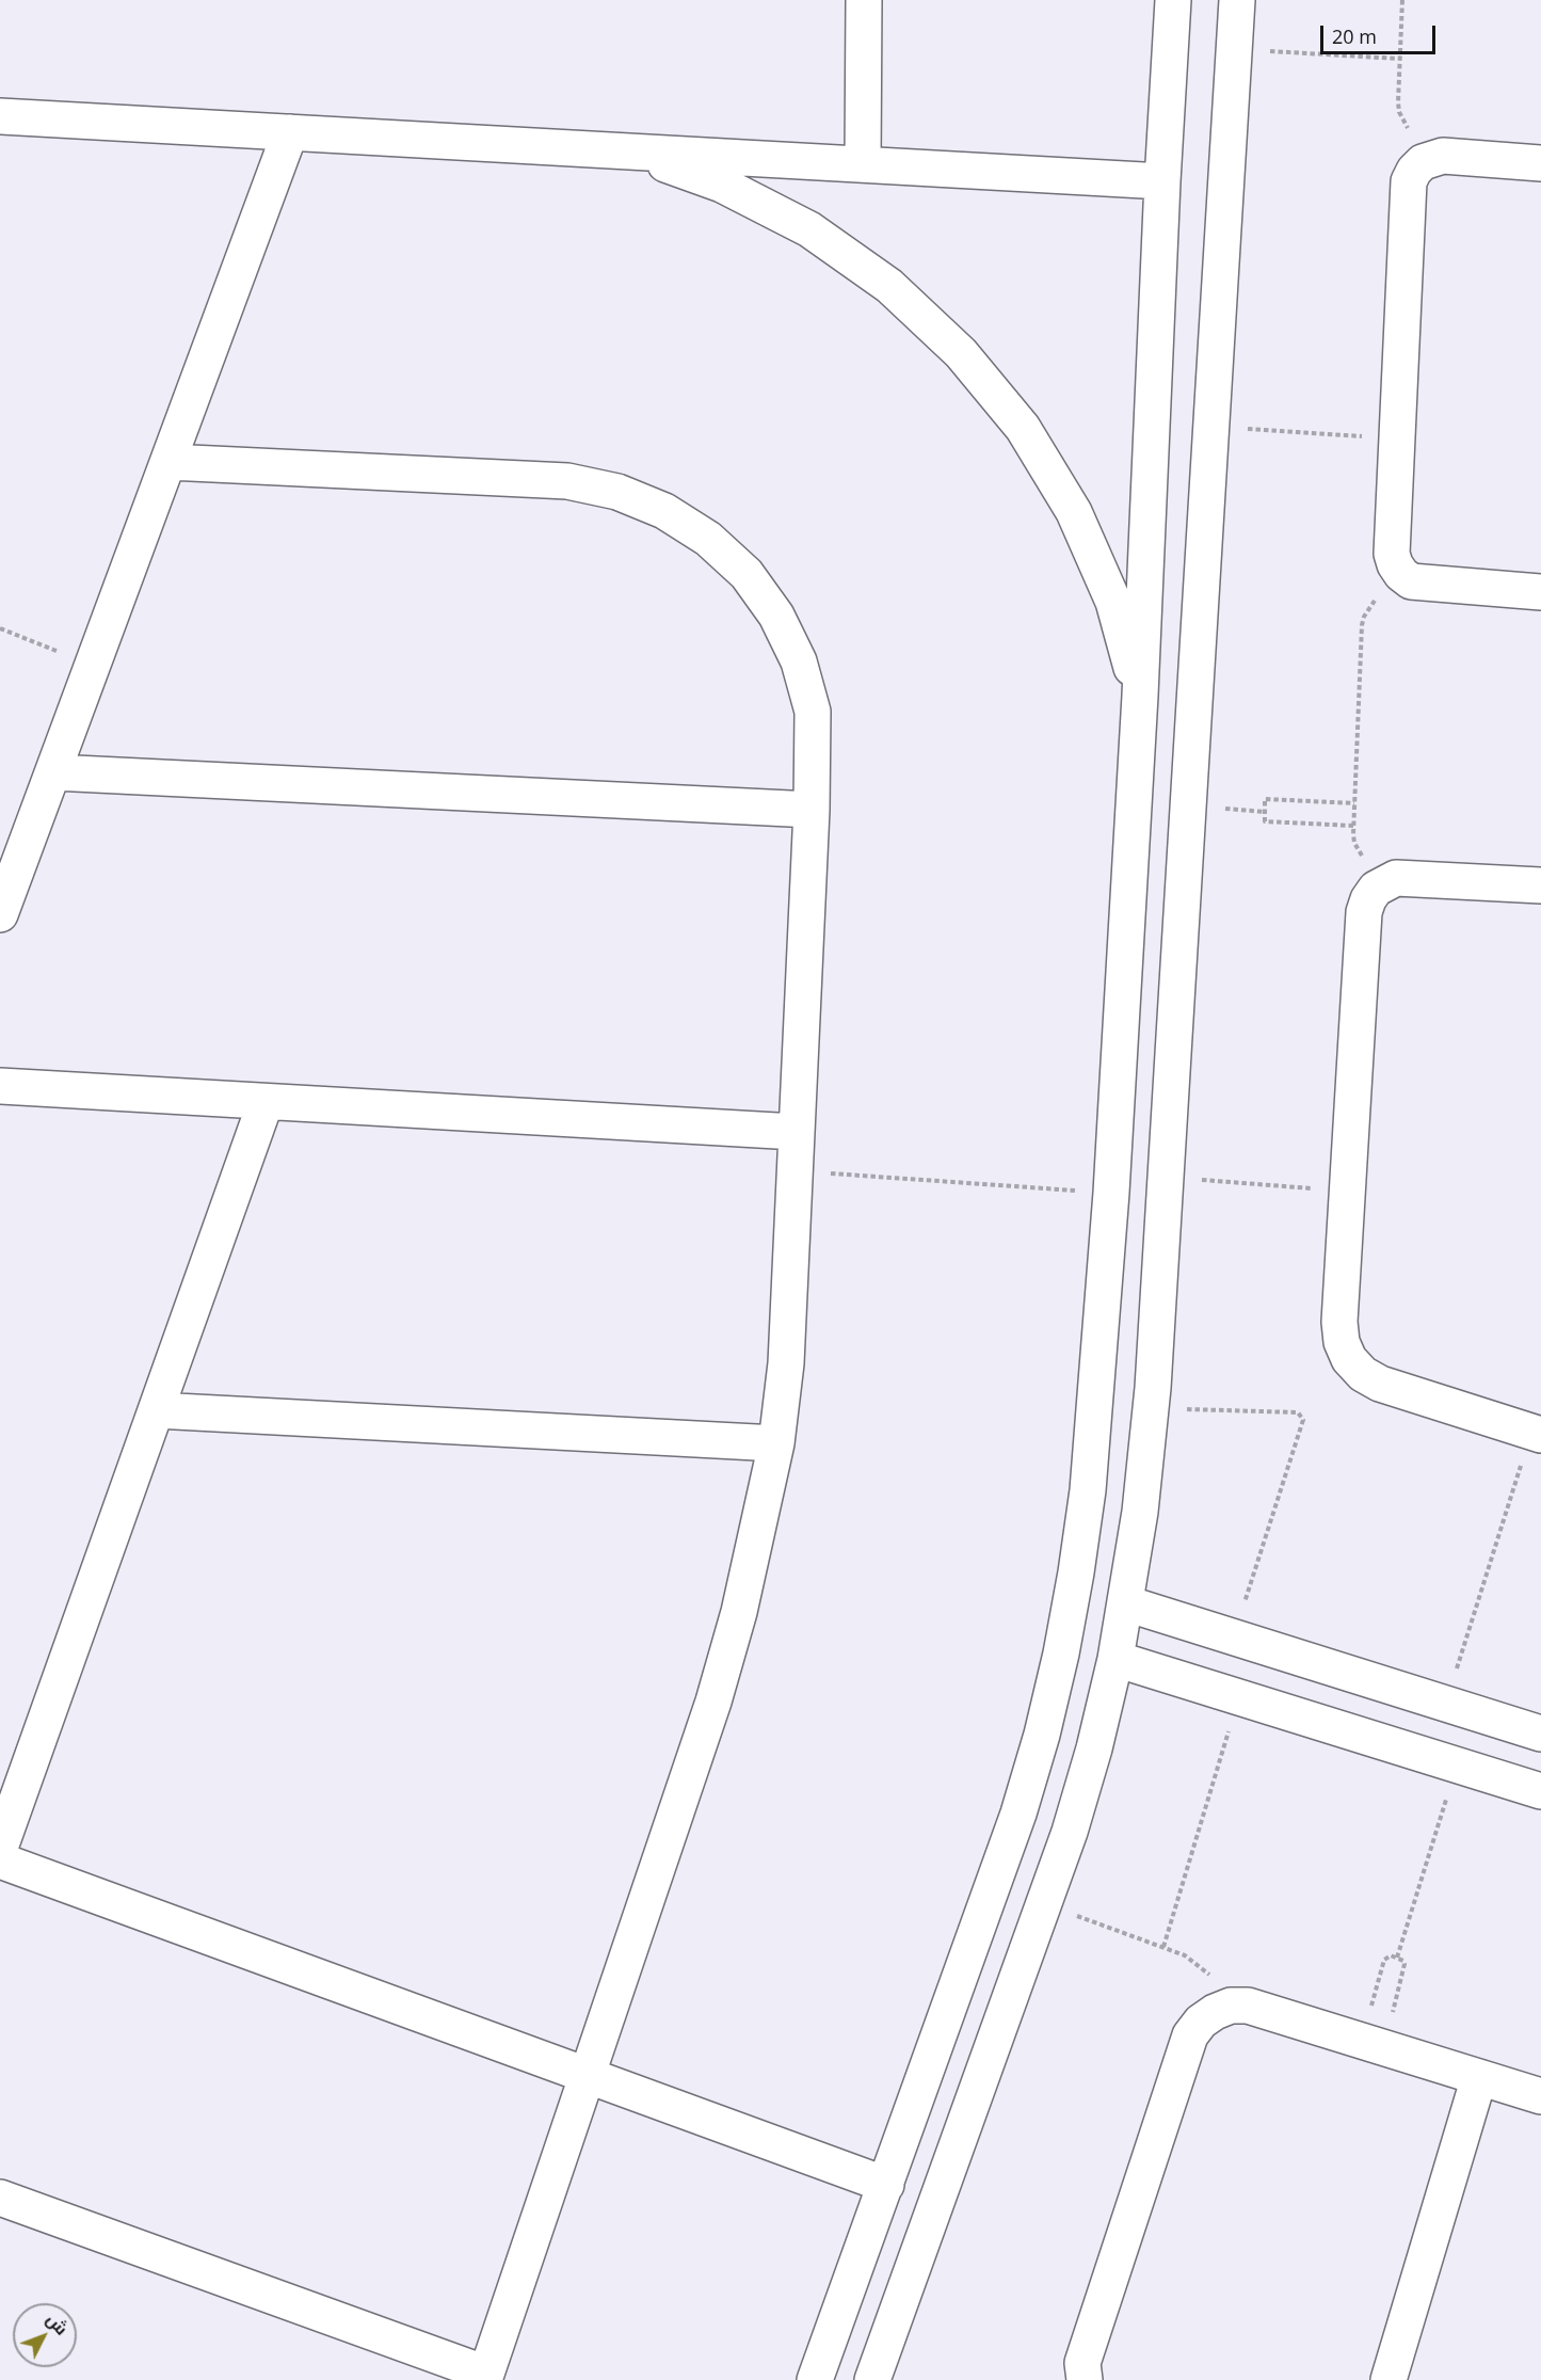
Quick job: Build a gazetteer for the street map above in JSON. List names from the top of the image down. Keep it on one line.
{"scale_bar":"20 m","north":"top right"}
